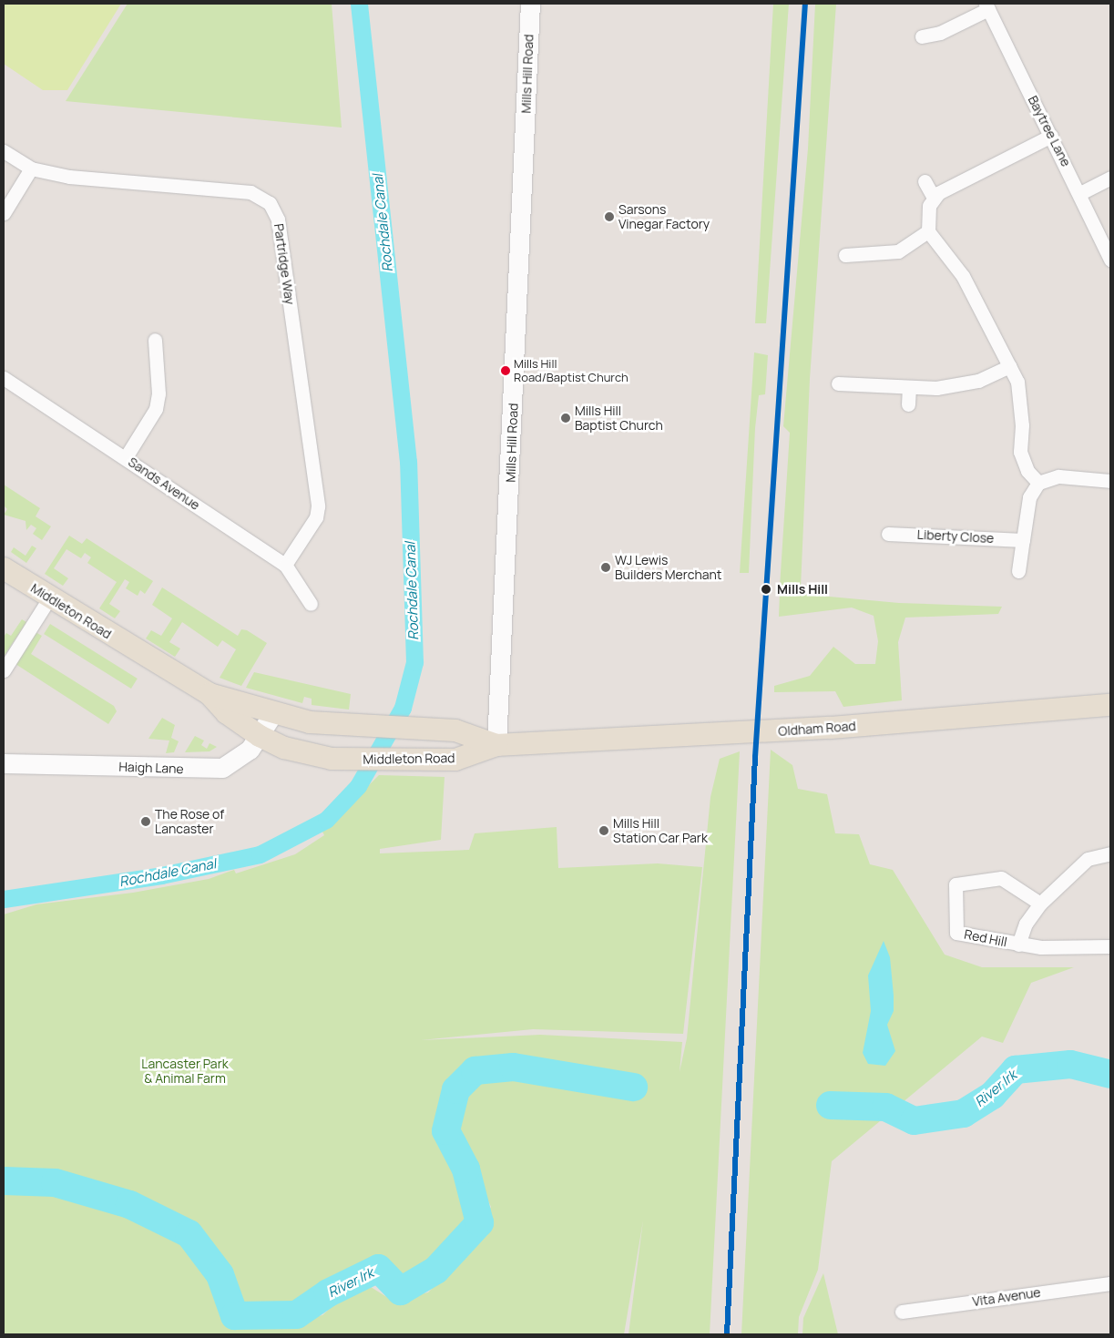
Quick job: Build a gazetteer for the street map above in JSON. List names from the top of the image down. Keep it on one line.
{"streets":{"main road":["Middleton Road","Oldham Road"],"street":["Mills Hill Road","Baytree Lane","Partridge Way","Sands Avenue","Liberty Close","Haigh Lane","Red Hill","Vita Avenue"]},"crossings":[["Mills Hill Road","Middleton Road"],["Mills Hill Road","Oldham Road"],["Partridge Way","Sands Avenue"],["Middleton Road","Oldham Road"],["Middleton Road","Haigh Lane"]],"water":["Rochdale Canal","River Irk"],"parks":["Lancaster Park & Animal Farm"],"places":["Sarsons Vinegar Factory","Mills Hill Road/Baptist Church","Mills Hill Baptist Church","WJ Lewis Builders Merchant","Mills Hill","The Rose of Lancaster","Mills Hill Station Car Park"]}
